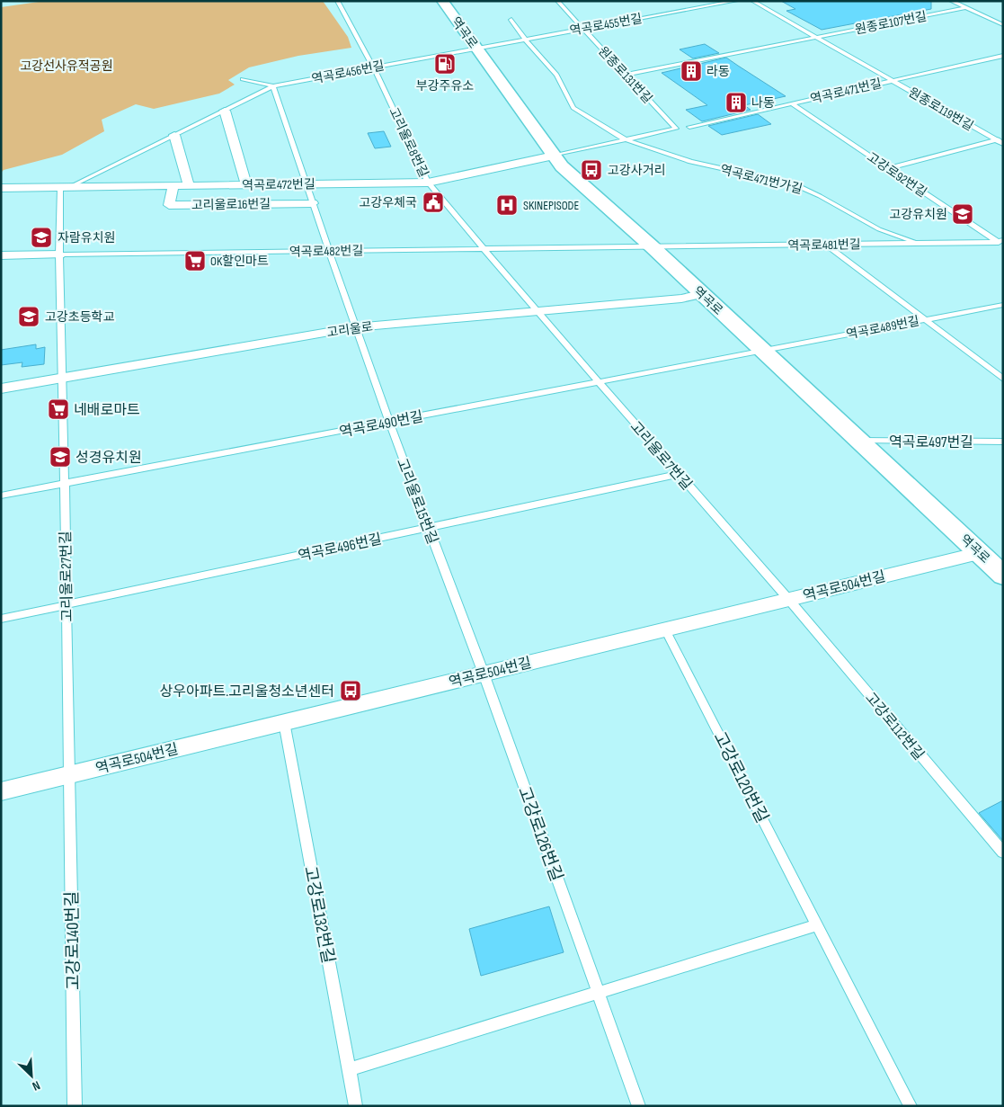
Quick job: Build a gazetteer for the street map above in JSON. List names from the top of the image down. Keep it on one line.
{"streets":{"street":["역곡로","역곡로472번길","고리울로16번길","역곡로482번길","고리울로","역곡로504번길"],"lane":["원종로107번길","역곡로455번길","역곡로456번길","원종로131번길","역곡로471번길","원종로119번길","고리울로8번길","고강로92번길","역곡로471번가길","역곡로481번길","역곡로489번길","역곡로490번길","역곡로497번길","고리울로7번길","고리울로15번길","역곡로496번길","고리울로27번길","고강로112번길","고강로120번길","고강로126번길","고강로132번길","고강로140번길"]},"crossings":[["원종로107번길","원종로119번길"],["역곡로455번길","역곡로"],["역곡로455번길","역곡로456번길"],["역곡로455번길","원종로131번길"],["역곡로","역곡로456번길"],["역곡로","역곡로472번길"],["역곡로","역곡로481번길"],["역곡로","역곡로482번길"],["역곡로","역곡로489번길"],["역곡로","고리울로"],["역곡로","역곡로490번길"],["역곡로","역곡로497번길"],["역곡로","역곡로504번길"],["역곡로456번길","고리울로8번길"],["역곡로456번길","역곡로472번길"],["역곡로456번길","고리울로27번길"],["원종로131번길","역곡로471번가길"],["역곡로471번길","원종로119번길"],["역곡로471번길","고강로92번길"],["원종로119번길","고강로92번길"],["고리울로8번길","역곡로472번길"],["고리울로8번길","역곡로482번길"],["고리울로8번길","고리울로"],["고리울로8번길","고리울로7번길"],["고강로92번길","역곡로481번길"],["역곡로471번가길","역곡로481번길"],["역곡로472번길","고리울로16번길"],["역곡로472번길","고리울로27번길"],["역곡로481번길","역곡로482번길"],["역곡로482번길","고리울로27번길"],["역곡로489번길","역곡로490번길"],["고리울로","고리울로7번길"],["고리울로","고리울로15번길"],["고리울로","고리울로27번길"],["역곡로490번길","고리울로7번길"],["역곡로490번길","고리울로15번길"],["역곡로490번길","고리울로27번길"],["고리울로7번길","역곡로496번길"],["고리울로7번길","역곡로504번길"],["고리울로7번길","고강로112번길"],["고리울로15번길","역곡로496번길"],["고리울로15번길","역곡로504번길"],["고리울로15번길","고강로126번길"],["역곡로496번길","고리울로27번길"],["고리울로27번길","역곡로504번길"],["고리울로27번길","고강로140번길"],["역곡로504번길","고강로112번길"],["역곡로504번길","고강로120번길"],["역곡로504번길","고강로126번길"],["역곡로504번길","고강로132번길"],["역곡로504번길","고강로140번길"]],"parks":["고강선사유적공원"],"places":{"fuel station":["부강주유소"],"building":["라동","나동"],"bus stop":["고강사거리","상우아파트.고리울청소년센터"],"public building":["고강우체국"],"hospital":["SKINEPISODE"],"school or university":["고강유치원","자람유치원","고강초등학교","성경유치원"],"supermarket":["OK할인마트","네배로마트"]},"north":"bottom right"}
